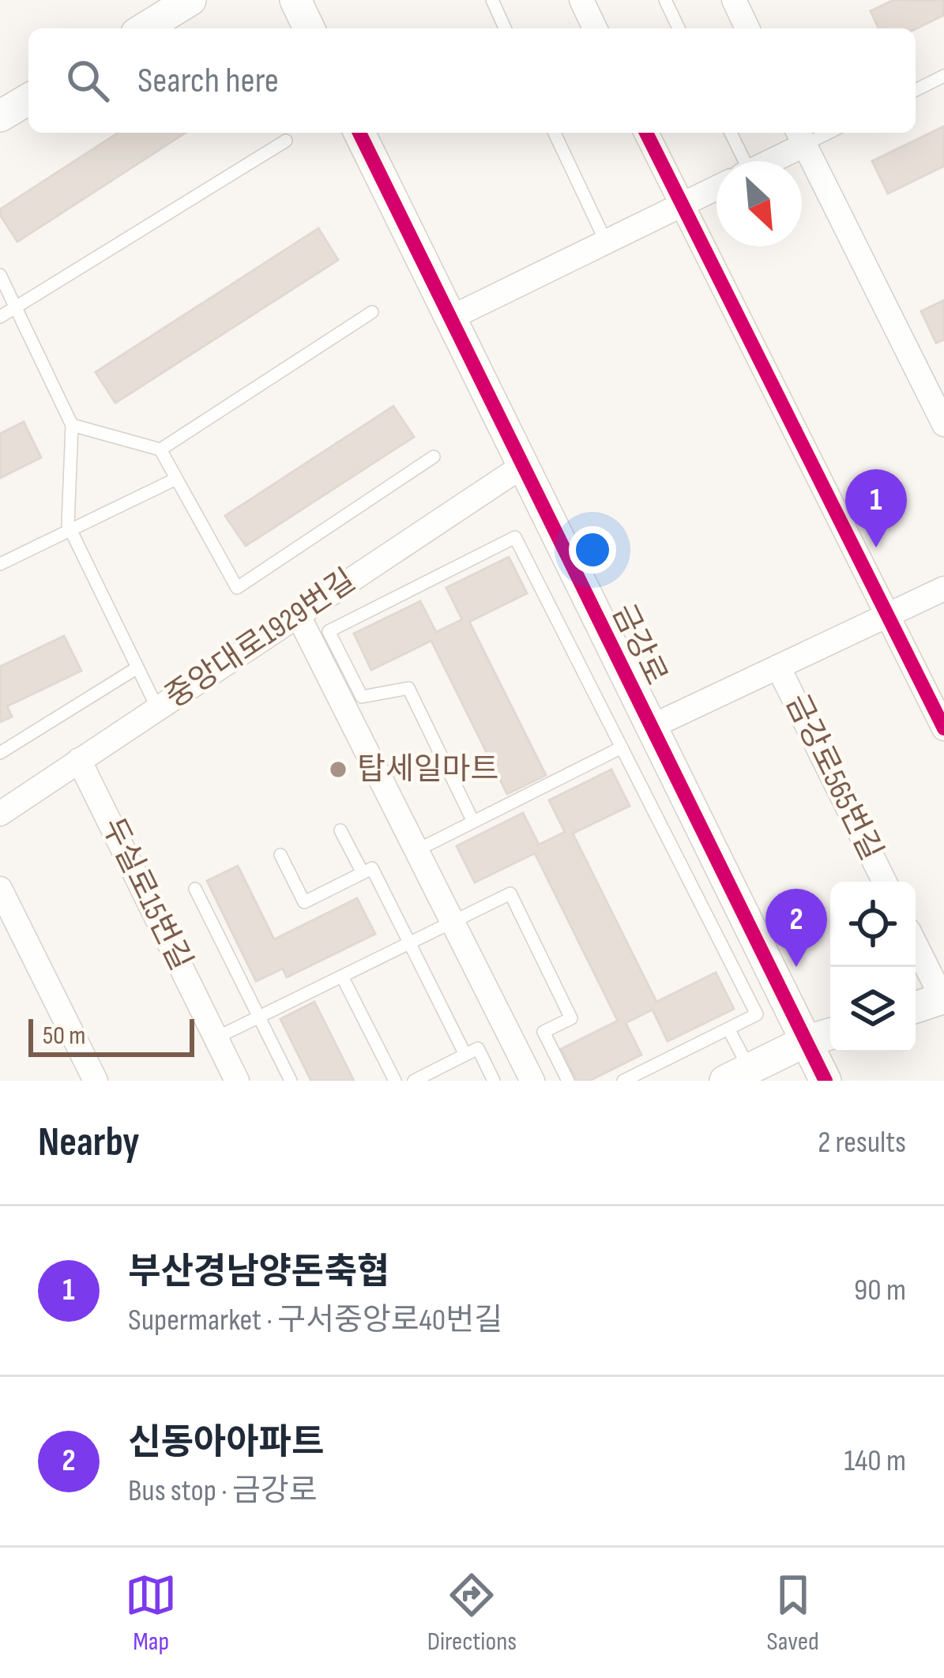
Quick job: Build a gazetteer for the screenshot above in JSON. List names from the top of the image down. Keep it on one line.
{"streets":{"street":["중앙대로1929번길","금강로","금강로565번길","두실로15번길"]},"crossings":[["중앙대로1929번길","금강로"],["중앙대로1929번길","두실로15번길"]],"places":["탑세일마트"],"scale_bar":"50 m","north":"bottom right","page":{"search":"Search here","pins":["1","2"],"scale":"50 m","heading":["Nearby","2 results"],"list":[{"mark":"1","name":"부산경남양돈축협","note":"Supermarket · 구서중앙로40번길","value":"90 m"},{"mark":"2","name":"신동아아파트","note":"Bus stop · 금강로","value":"140 m"}],"nav":["Map","Directions","Saved"]}}
